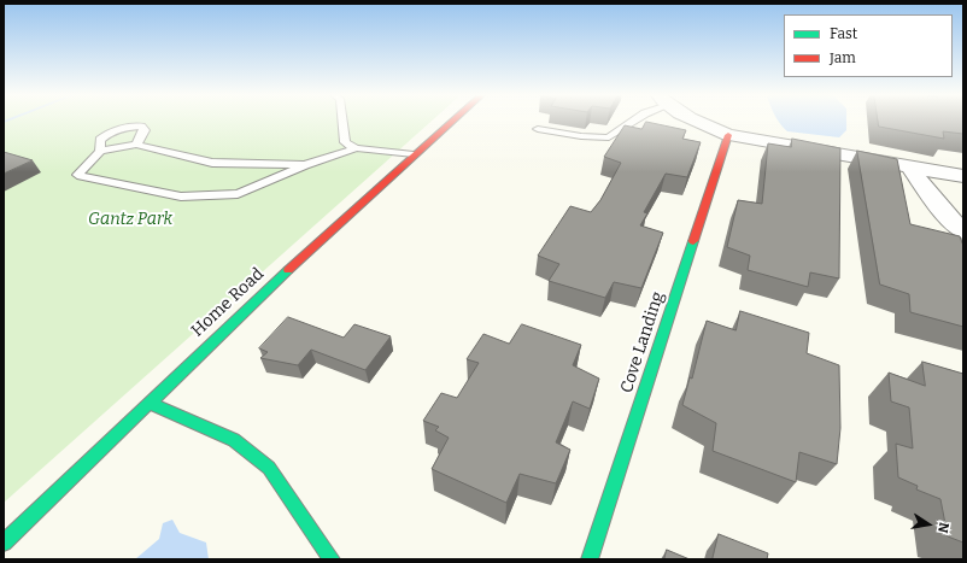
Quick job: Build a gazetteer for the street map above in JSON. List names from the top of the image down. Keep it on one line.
{"streets":{"street":["Home Road","Cove Landing"]},"parks":["Gantz Park"],"legend":["Fast","Jam"],"north":"right"}
